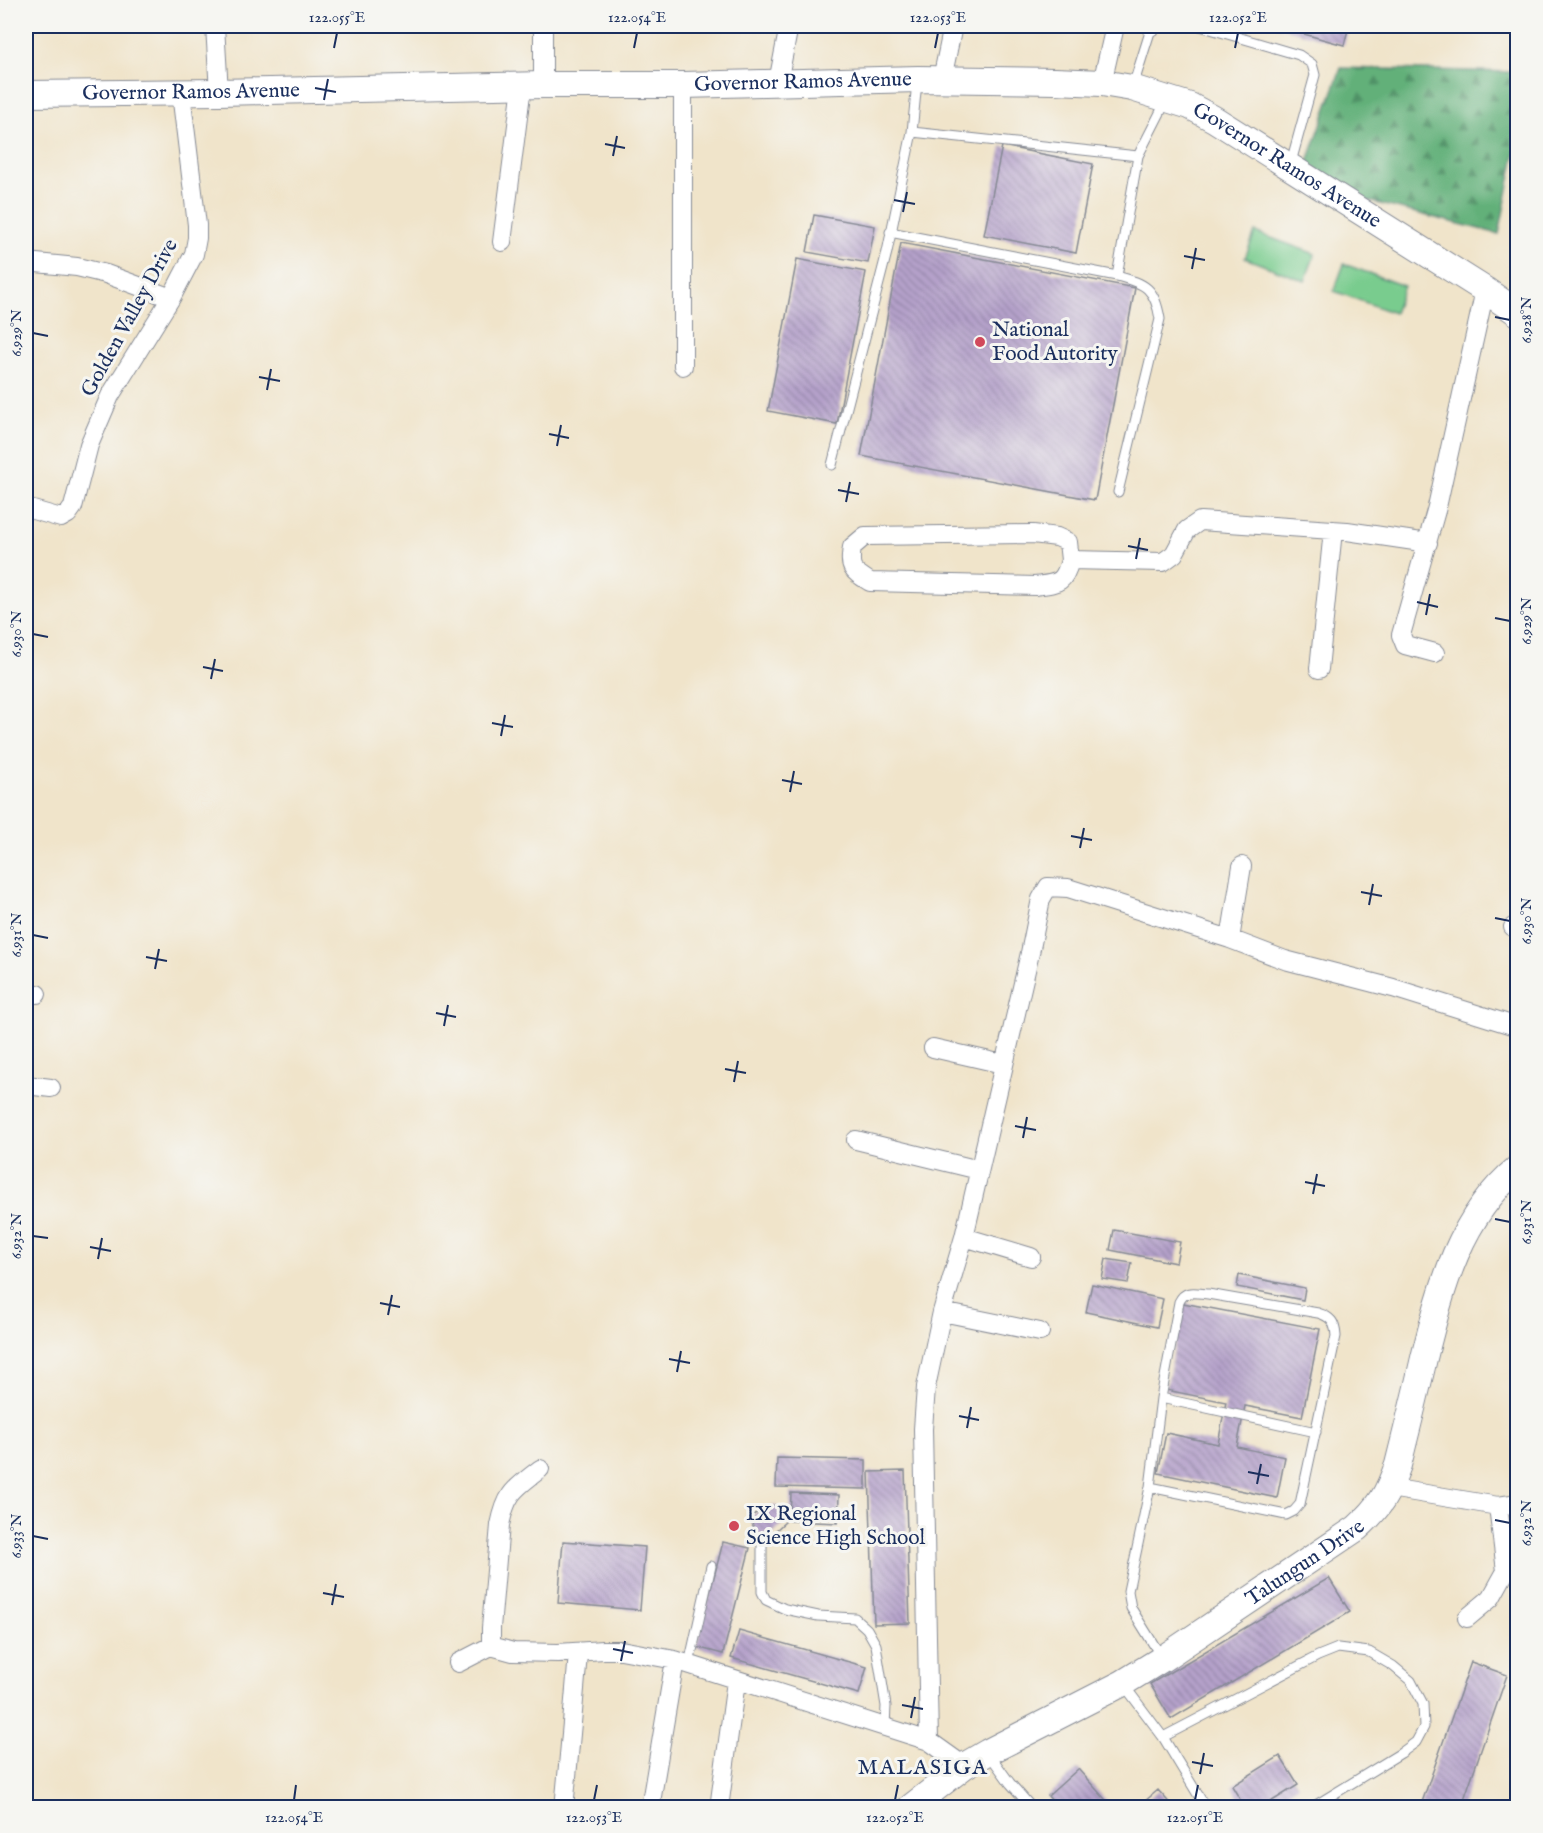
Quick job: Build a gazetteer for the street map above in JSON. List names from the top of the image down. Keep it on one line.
{"streets":{"main road":["Governor Ramos Avenue","Talungun Drive"],"street":["Golden Valley Drive"]},"crossings":[["Governor Ramos Avenue","Golden Valley Drive"]],"districts":["MALASIGA"],"places":["National Food Autority","IX Regional Science High School"],"coordinates":["122.055°E","122.054°E","122.053°E","122.052°E","6.928°N","6.929°N","6.930°N","6.931°N","6.932°N","6.933°N","122.051°E"]}
